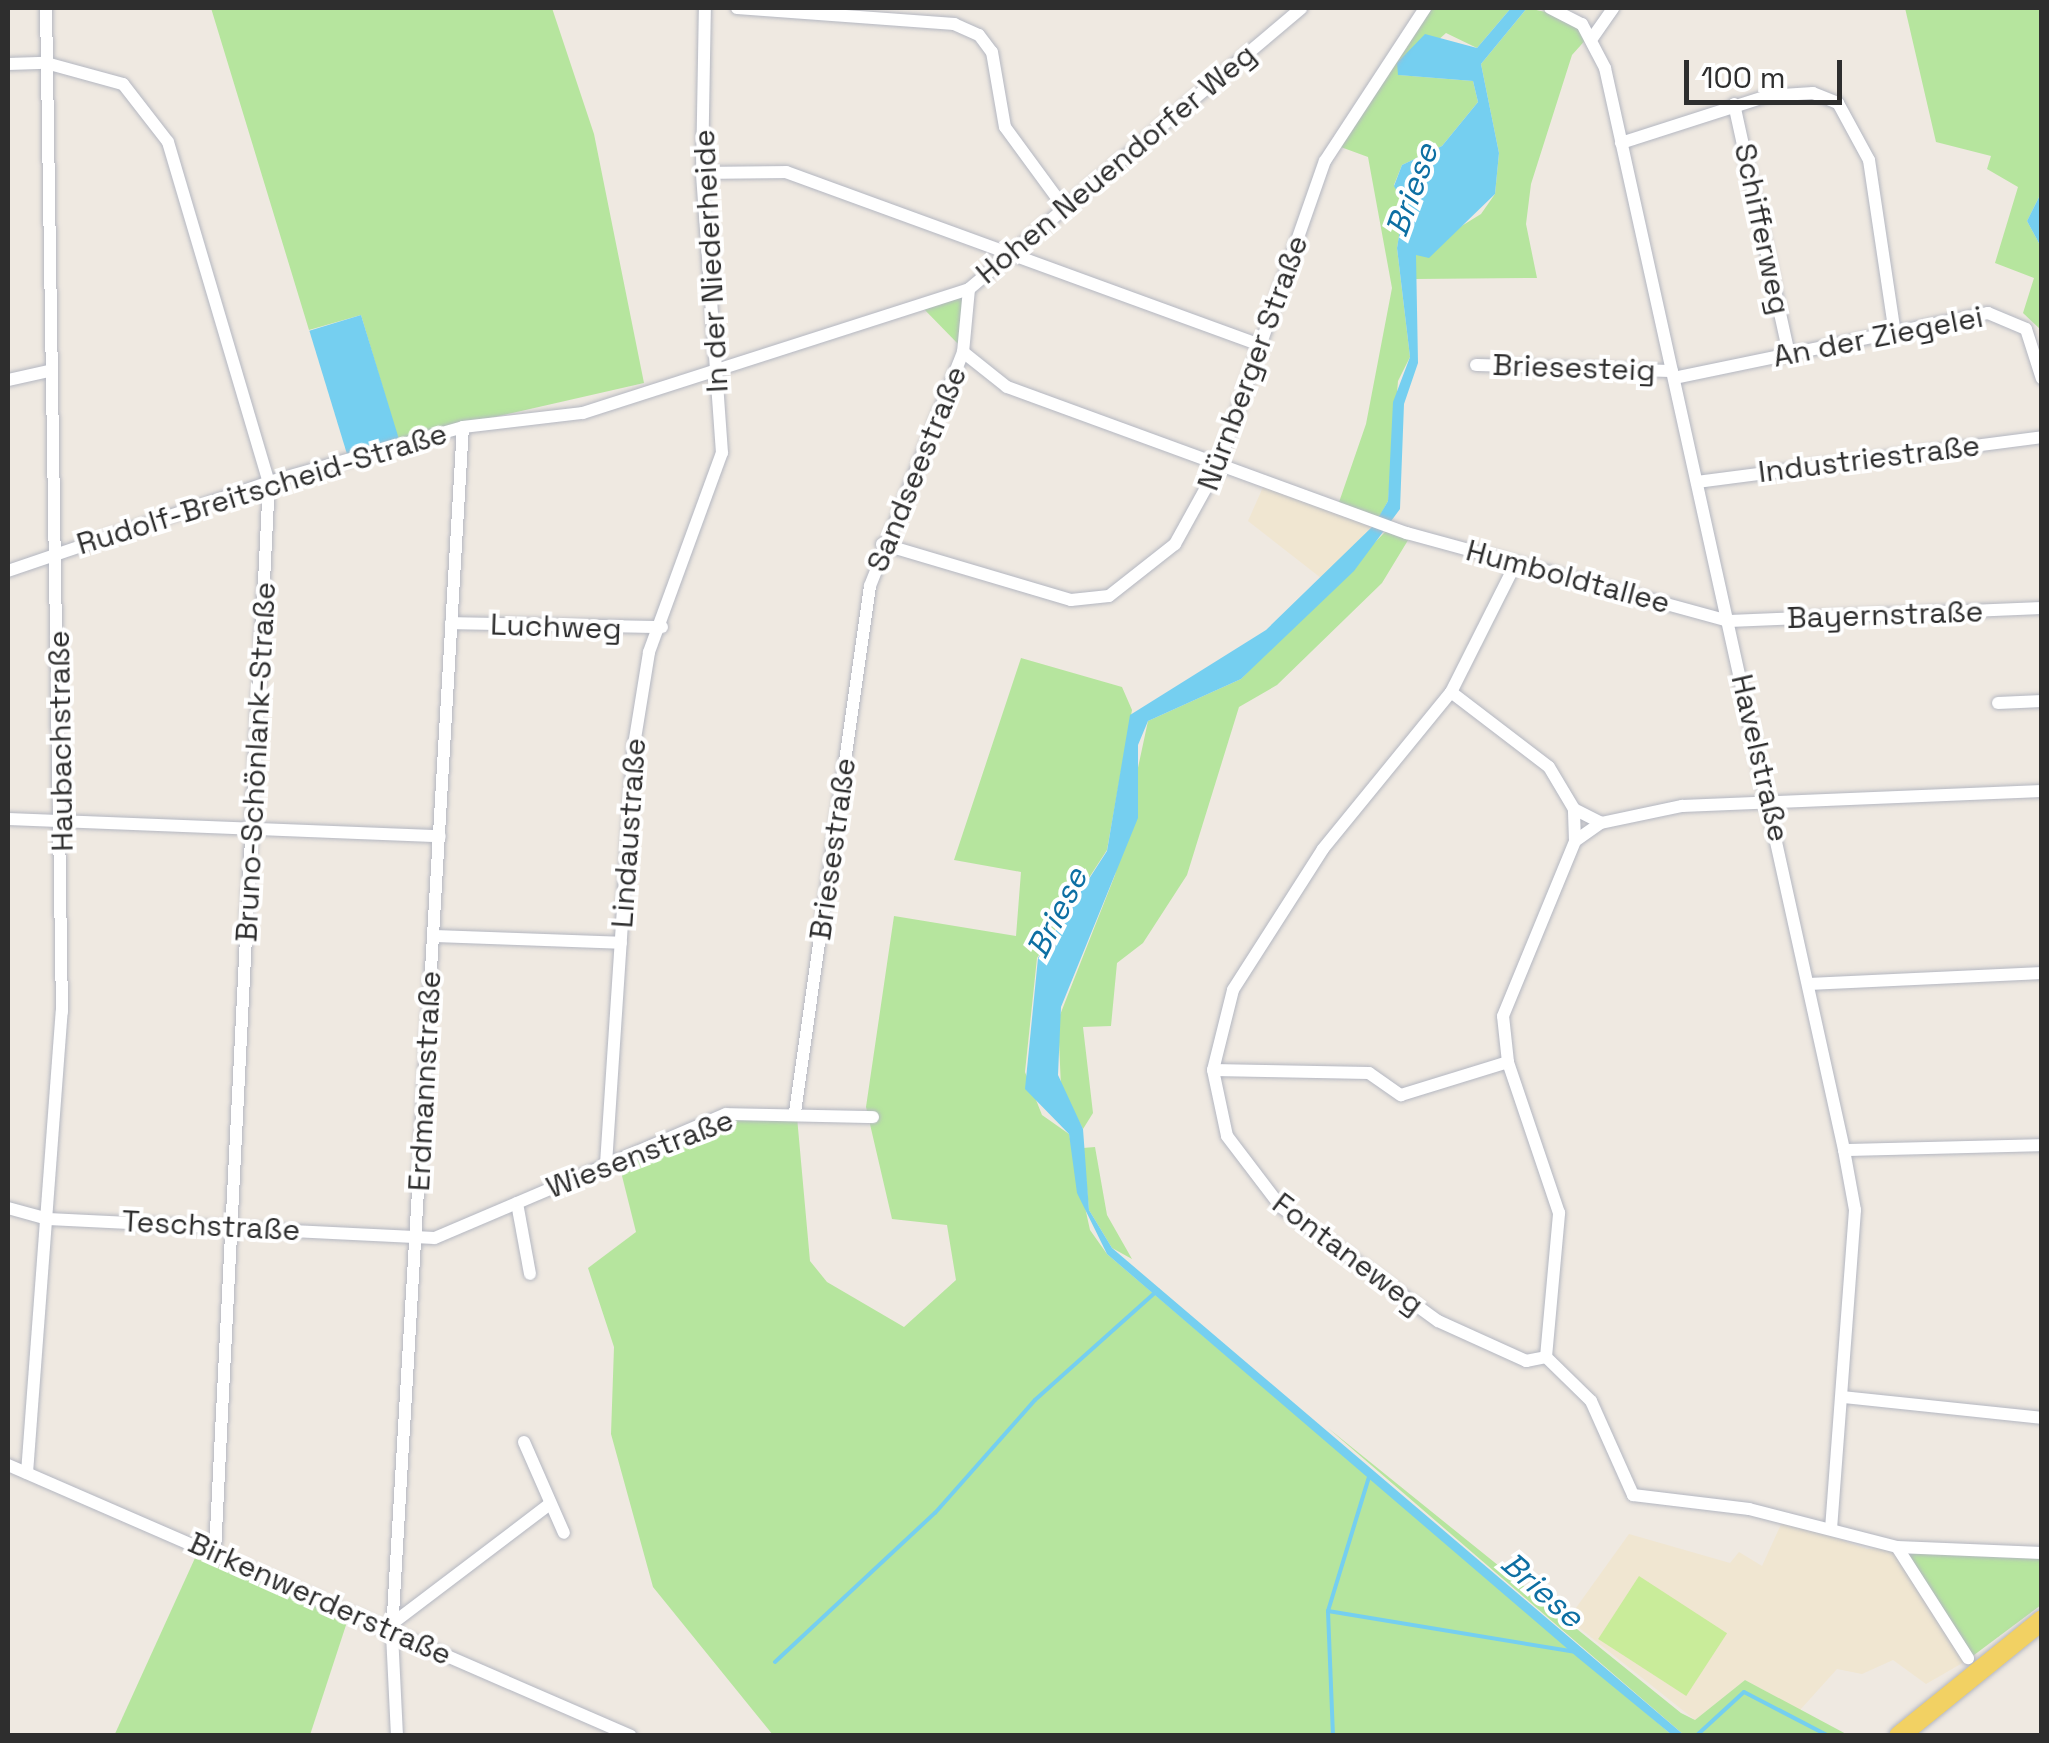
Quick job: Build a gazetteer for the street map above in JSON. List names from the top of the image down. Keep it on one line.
{"streets":{"street":["Hohen Neuendorfer Weg","Schifferweg","In der Niederheide","An der Ziegelei","Nürnberger Straße","Briesesteig","Industriestraße","Sandseestraße","Rudolf-Breitscheid-Straße","Humboldtallee","Bayernstraße","Luchweg","Haubachstraße","Havelstraße","Bruno-Schönlank-Straße","Lindaustraße","Briesestraße","Erdmannstraße","Wiesenstraße","Teschstraße","Fontaneweg","Birkenwerderstraße"]},"crossings":[["Hohen Neuendorfer Weg","In der Niederheide"],["Hohen Neuendorfer Weg","Rudolf-Breitscheid-Straße"],["Schifferweg","An der Ziegelei"],["In der Niederheide","Lindaustraße"],["An der Ziegelei","Briesesteig"],["An der Ziegelei","Havelstraße"],["Nürnberger Straße","Sandseestraße"],["Nürnberger Straße","Humboldtallee"],["Briesesteig","Havelstraße"],["Industriestraße","Havelstraße"],["Sandseestraße","Briesestraße"],["Rudolf-Breitscheid-Straße","Haubachstraße"],["Rudolf-Breitscheid-Straße","Bruno-Schönlank-Straße"],["Rudolf-Breitscheid-Straße","Erdmannstraße"],["Humboldtallee","Bayernstraße"],["Humboldtallee","Havelstraße"],["Humboldtallee","Fontaneweg"],["Bayernstraße","Havelstraße"],["Luchweg","Lindaustraße"],["Luchweg","Erdmannstraße"],["Haubachstraße","Bruno-Schönlank-Straße"],["Haubachstraße","Teschstraße"],["Haubachstraße","Birkenwerderstraße"],["Bruno-Schönlank-Straße","Teschstraße"],["Bruno-Schönlank-Straße","Birkenwerderstraße"],["Lindaustraße","Wiesenstraße"],["Briesestraße","Wiesenstraße"],["Erdmannstraße","Wiesenstraße"],["Erdmannstraße","Teschstraße"],["Erdmannstraße","Birkenwerderstraße"],["Wiesenstraße","Teschstraße"]],"water":["Briese"],"scale_bar":"100 m"}
